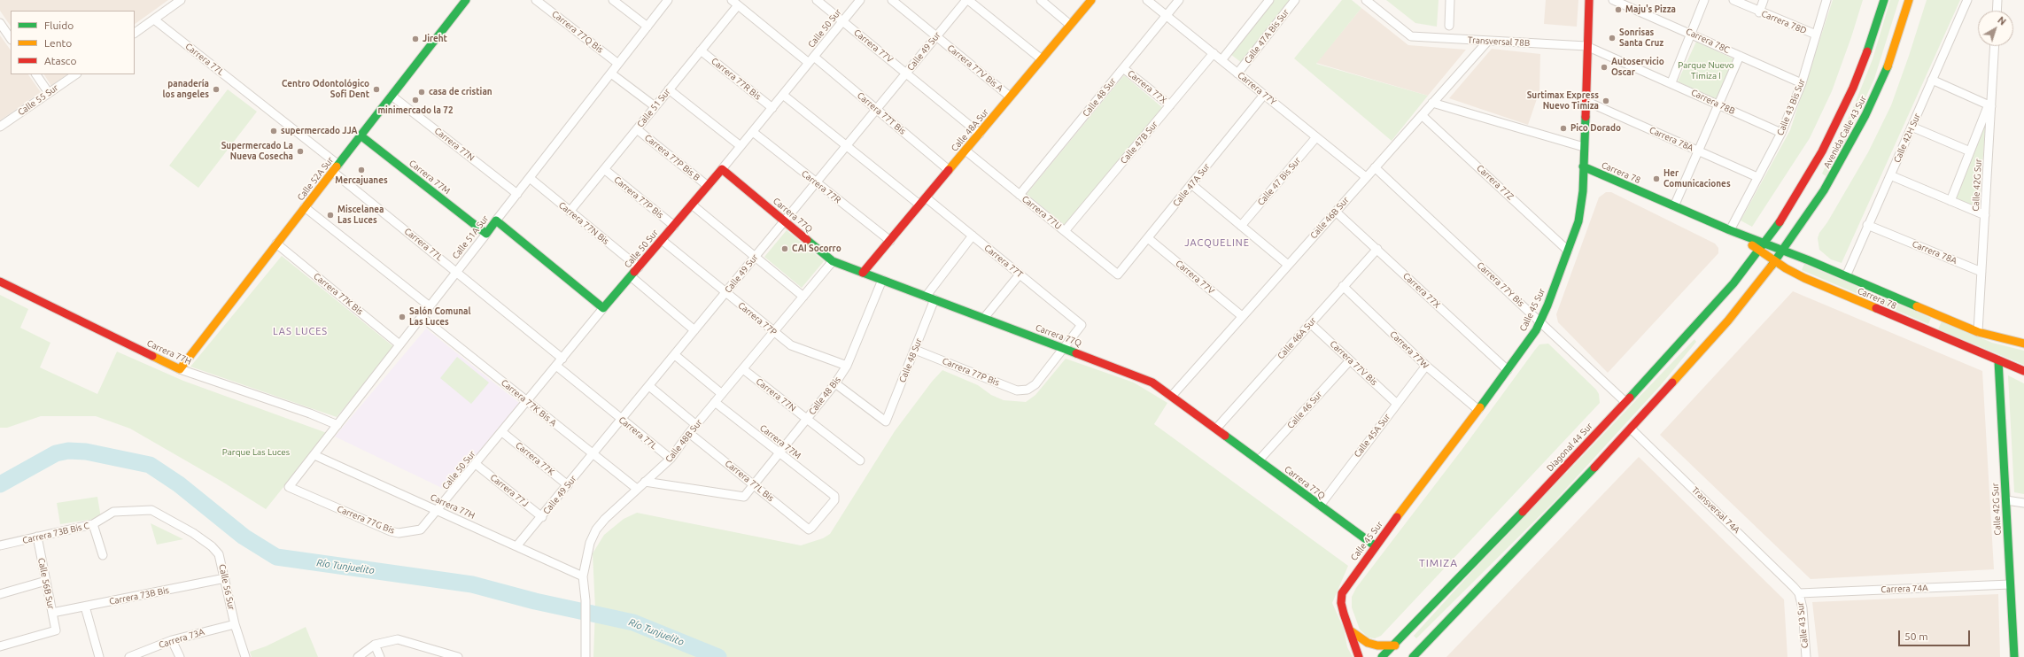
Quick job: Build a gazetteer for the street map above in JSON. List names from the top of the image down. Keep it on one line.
{"streets":{"street":["Carrera 78D","Calle 50 Sur","Carrera 77Q Bis","Calle 47A Bis Sur","Carrera 78C","Transversal 78B","Carrera 77V","Calle 49 Sur","Carrera 77L","Carrera 77V Bis A","Carrera 77R Bis","Carrera 77X","Carrera 77Y","Calle 48 Sur","Calle 55 Sur","Carrera 78B","Calle 43 Bis Sur","Calle 51 Sur","Carrera 77T Bis","Calle 48A Sur","Avenida Calle 43 Sur","Calle 42H Sur","Carrera 78A","Calle 47B Sur","Carrera 77N","Carrera 77P Bis B","Carrera 78","Carrera 77M","Calle 52A Sur","Calle 47 Bis Sur","Carrera 77Z","Calle 47A Sur","Calle 42G Sur","Carrera 77R","Carrera 77P Bis","Carrera 77U","Carrera 77Q","Calle 46B Sur","Carrera 77N Bis","Calle 51A Sur","Carrera 77T","Carrera 77Y Bis","Carrera 77K Bis","Calle 45 Sur","Carrera 77P","Calle 46A Sur","Carrera 77W","Carrera 77H","Carrera 77V Bis","Calle 48 Bis","Carrera 77K Bis A","Calle 46 Sur","Calle 45A Sur","Calle 48B Sur","Diagonal 44 Sur","Carrera 77K","Carrera 77L Bis","Carrera 77J","Transversal 74A","Carrera 77G Bis","Carrera 73B Bis C","Calle 56B Sur","Calle 56 Sur","Carrera 74A","Carrera 73B Bis","Calle 43 Sur","Carrera 73A"]},"crossings":[["Carrera 78D","Calle 43 Bis Sur"],["Calle 50 Sur","Carrera 77V"],["Calle 50 Sur","Carrera 77L"],["Calle 50 Sur","Carrera 77R Bis"],["Calle 50 Sur","Carrera 77T Bis"],["Calle 50 Sur","Carrera 77P Bis B"],["Calle 50 Sur","Carrera 77R"],["Calle 50 Sur","Carrera 77P Bis"],["Calle 50 Sur","Carrera 77Q"],["Calle 50 Sur","Carrera 77N Bis"],["Calle 50 Sur","Carrera 77P"],["Calle 50 Sur","Carrera 77H"],["Calle 50 Sur","Carrera 77K Bis A"],["Calle 50 Sur","Carrera 77K"],["Calle 50 Sur","Carrera 77J"],["Calle 50 Sur","Carrera 77G Bis"],["Carrera 77Q Bis","Calle 51A Sur"],["Calle 47A Bis Sur","Carrera 77Y"],["Carrera 78C","Calle 43 Bis Sur"],["Transversal 78B","Carrera 78B"],["Transversal 78B","Calle 46B Sur"],["Transversal 78B","Calle 45 Sur"],["Carrera 77V","Calle 49 Sur"],["Carrera 77V","Calle 48A Sur"],["Carrera 77V","Calle 47A Sur"],["Carrera 77V","Calle 46B Sur"],["Calle 49 Sur","Carrera 77L"],["Calle 49 Sur","Carrera 77V Bis A"],["Calle 49 Sur","Carrera 77T Bis"],["Calle 49 Sur","Carrera 77R"],["Calle 49 Sur","Carrera 77Q"],["Calle 49 Sur","Carrera 77P"],["Calle 49 Sur","Carrera 77H"],["Calle 49 Sur","Carrera 77K Bis A"],["Calle 49 Sur","Carrera 77K"],["Calle 49 Sur","Carrera 77J"],["Carrera 77L","Calle 52A Sur"],["Carrera 77L","Calle 51A Sur"],["Carrera 77L","Calle 48B Sur"],["Carrera 77V Bis A","Calle 48A Sur"],["Carrera 77R Bis","Calle 51 Sur"],["Carrera 77X","Calle 48 Sur"],["Carrera 77X","Calle 47B Sur"],["Carrera 77X","Calle 46B Sur"],["Carrera 77X","Calle 45 Sur"],["Carrera 77X","Calle 46A Sur"],["Carrera 77Y","Calle 48 Sur"],["Carrera 77Y","Calle 47B Sur"],["Carrera 77Y","Calle 47 Bis Sur"],["Carrera 77Y","Calle 47A Sur"],["Carrera 77Y","Calle 46B Sur"],["Calle 48 Sur","Carrera 77P Bis"],["Calle 48 Sur","Carrera 77U"],["Calle 48 Sur","Carrera 77Q"],["Calle 48 Sur","Calle 48 Bis"],["Carrera 78B","Calle 43 Bis Sur"],["Carrera 78B","Calle 45 Sur"],["Calle 43 Bis Sur","Carrera 78A"],["Calle 43 Bis Sur","Carrera 78"],["Calle 51 Sur","Carrera 77T Bis"],["Calle 51 Sur","Carrera 77P Bis B"],["Calle 51 Sur","Carrera 77P Bis"],["Calle 51 Sur","Carrera 77N Bis"],["Carrera 77T Bis","Calle 48A Sur"],["Calle 48A Sur","Carrera 77R"],["Calle 48A Sur","Carrera 77U"],["Calle 48A Sur","Carrera 77Q"],["Calle 48A Sur","Carrera 77T"],["Avenida Calle 43 Sur","Carrera 78"],["Avenida Calle 43 Sur","Diagonal 44 Sur"],["Calle 42H Sur","Carrera 78A"],["Calle 42H Sur","Carrera 78"],["Carrera 78A","Calle 42G Sur"],["Carrera 78A","Calle 45 Sur"],["Calle 47B Sur","Carrera 77U"],["Carrera 77N","Calle 52A Sur"],["Carrera 77N","Calle 51A Sur"],["Carrera 77N","Calle 48 Bis"],["Carrera 77N","Calle 48B Sur"],["Carrera 78","Calle 42G Sur"],["Carrera 78","Calle 45 Sur"],["Carrera 78","Diagonal 44 Sur"],["Carrera 77M","Calle 52A Sur"],["Carrera 77M","Calle 51A Sur"],["Carrera 77M","Calle 48 Bis"],["Carrera 77M","Calle 48B Sur"],["Carrera 77M","Carrera 77L Bis"],["Calle 52A Sur","Carrera 77K Bis"],["Calle 52A Sur","Carrera 77H"],["Carrera 77Z","Calle 46B Sur"],["Carrera 77Z","Calle 45 Sur"],["Calle 47A Sur","Carrera 77U"],["Calle 42G Sur","Carrera 74A"],["Carrera 77P Bis","Carrera 77Q"],["Carrera 77P Bis","Carrera 77T"],["Carrera 77Q","Calle 46B Sur"],["Carrera 77Q","Carrera 77T"],["Carrera 77Q","Calle 45 Sur"],["Carrera 77Q","Calle 46A Sur"],["Carrera 77Q","Calle 48 Bis"],["Carrera 77Q","Calle 46 Sur"],["Carrera 77Q","Calle 45A Sur"],["Carrera 77Q","Calle 48B Sur"],["Calle 46B Sur","Carrera 77Y Bis"],["Carrera 77N Bis","Calle 51A Sur"],["Calle 51A Sur","Carrera 77K Bis"],["Calle 51A Sur","Carrera 77H"],["Calle 51A Sur","Carrera 77K Bis A"],["Calle 51A Sur","Carrera 77G Bis"],["Carrera 77Y Bis","Calle 45 Sur"],["Carrera 77Y Bis","Diagonal 44 Sur"],["Calle 45 Sur","Carrera 77W"],["Carrera 77P","Calle 48 Bis"],["Carrera 77P","Calle 48B Sur"],["Calle 46A Sur","Carrera 77W"],["Calle 46A Sur","Carrera 77V Bis"],["Carrera 77W","Calle 45A Sur"],["Carrera 77H","Calle 48B Sur"],["Carrera 77H","Carrera 77G Bis"],["Carrera 77V Bis","Calle 46 Sur"],["Carrera 77V Bis","Calle 45A Sur"],["Calle 48 Bis","Calle 48B Sur"],["Calle 48 Bis","Carrera 77L Bis"],["Carrera 77K Bis A","Calle 48B Sur"],["Calle 48B Sur","Carrera 77L Bis"],["Transversal 74A","Carrera 74A"],["Transversal 74A","Calle 43 Sur"],["Carrera 73B Bis C","Calle 56B Sur"],["Carrera 73B Bis C","Calle 56 Sur"],["Calle 56B Sur","Carrera 73B Bis"],["Calle 56 Sur","Carrera 73B Bis"],["Calle 56 Sur","Carrera 73A"],["Carrera 74A","Calle 43 Sur"]],"districts":["JACQUELINE","LAS LUCES","TIMIZA"],"water":["Río Tunjuelito"],"parks":["Parque Nuevo Timiza I","Parque Las Luces"],"places":["Maju's Pizza","Sonrisas Santa Cruz","Jireht","Autoservicio Oscar","panadería los angeles","Centro Odontológico Sofi Dent","casa de cristian","minimercado la 72","Surtimax Express Nuevo Timiza","Pico Dorado","supermercado JJA","Supermercado La Nueva Cosecha","Mercajuanes","Her Comunicaciones","Miscelanea Las Luces","CAI Socorro","Salón Comunal Las Luces"],"legend":["Fluido","Lento","Atasco"],"scale_bar":"50 m","north":"top right"}
